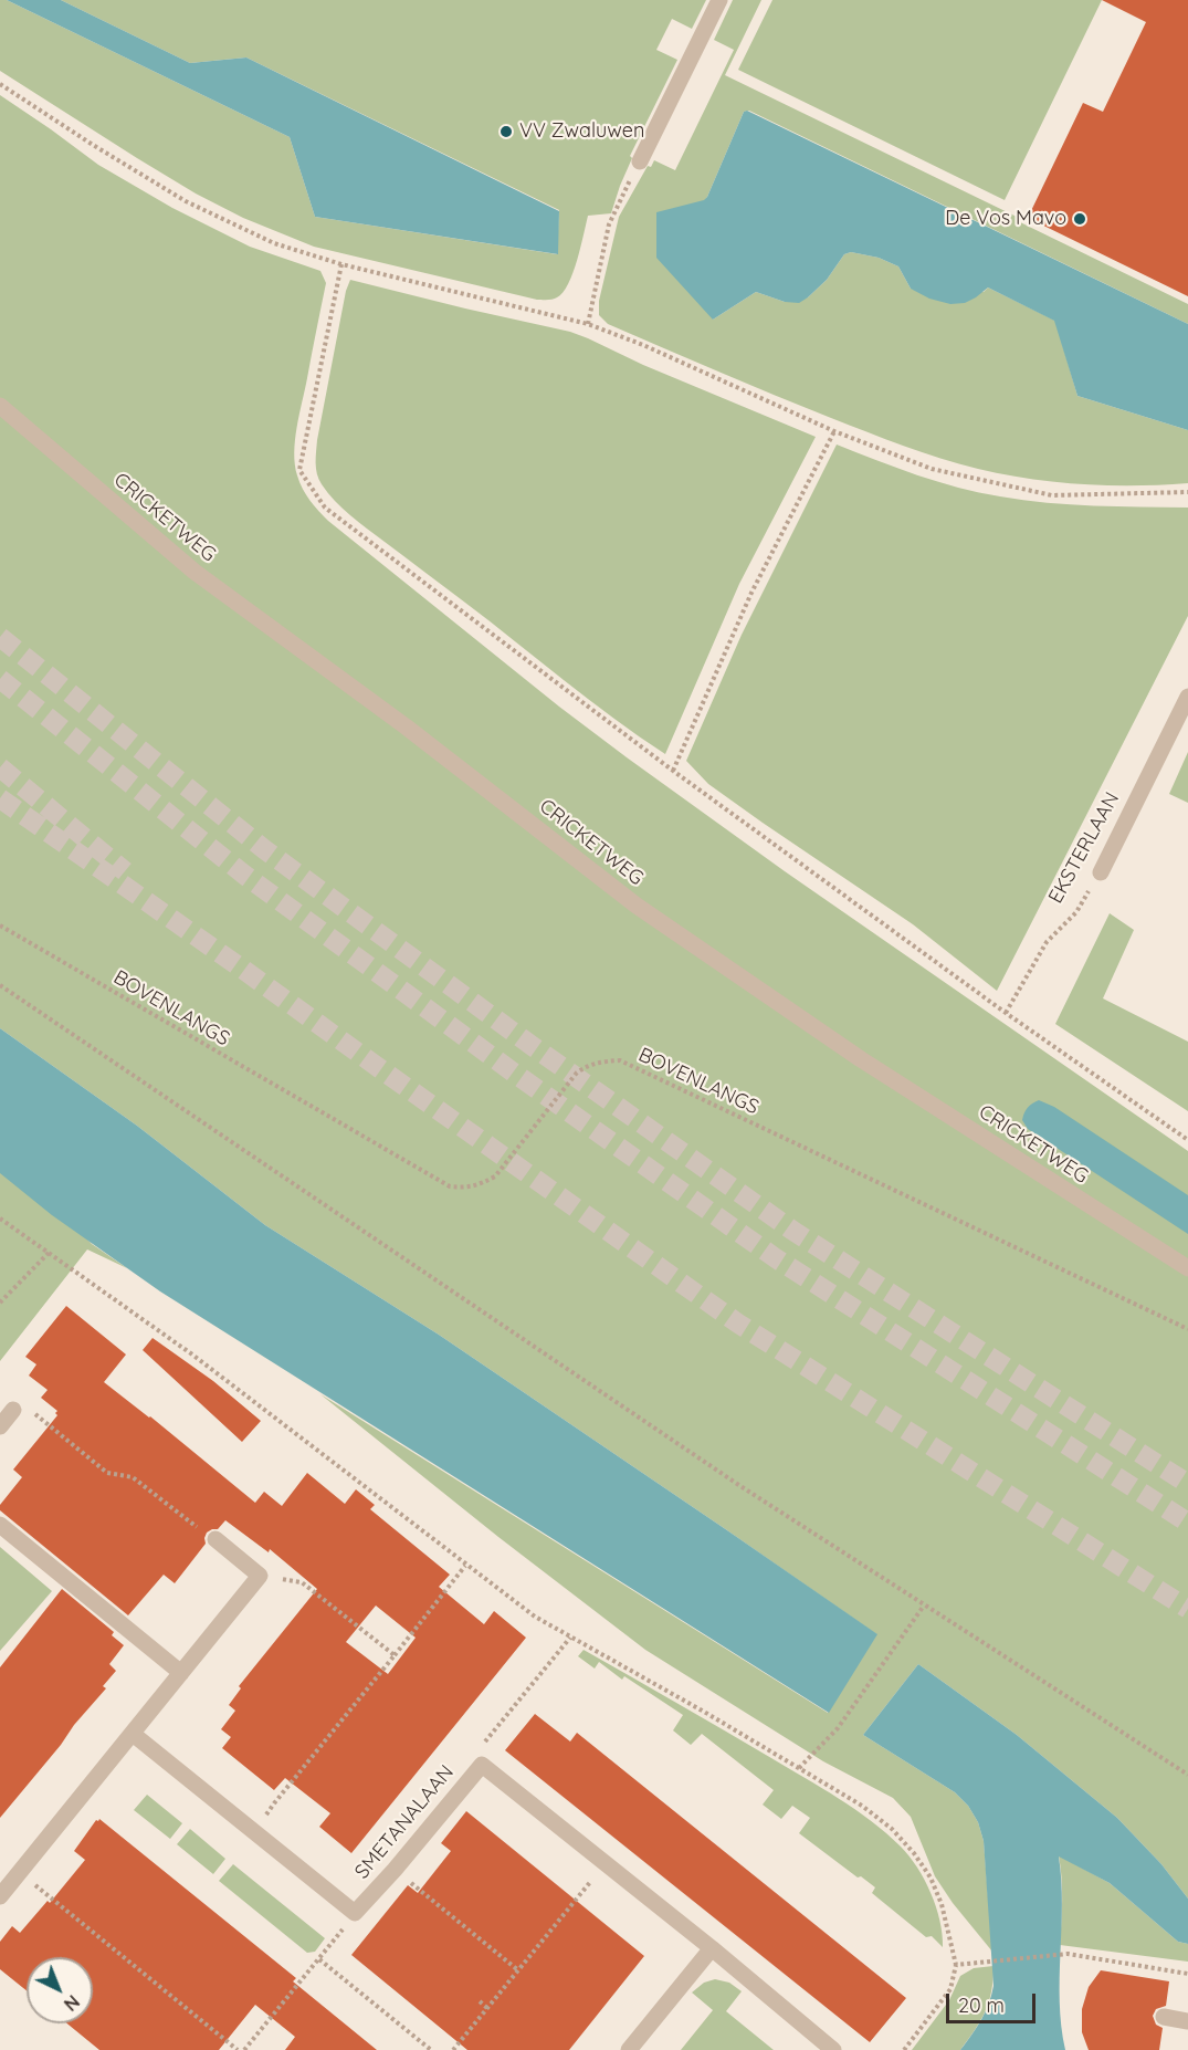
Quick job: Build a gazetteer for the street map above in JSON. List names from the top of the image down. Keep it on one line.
{"streets":{"street":["CRICKETWEG","EKSTERLAAN","SMETANALAAN"],"path":["BOVENLANGS"]},"places":["VV Zwaluwen","De Vos Mavo"],"scale_bar":"20 m","north":"bottom right"}
